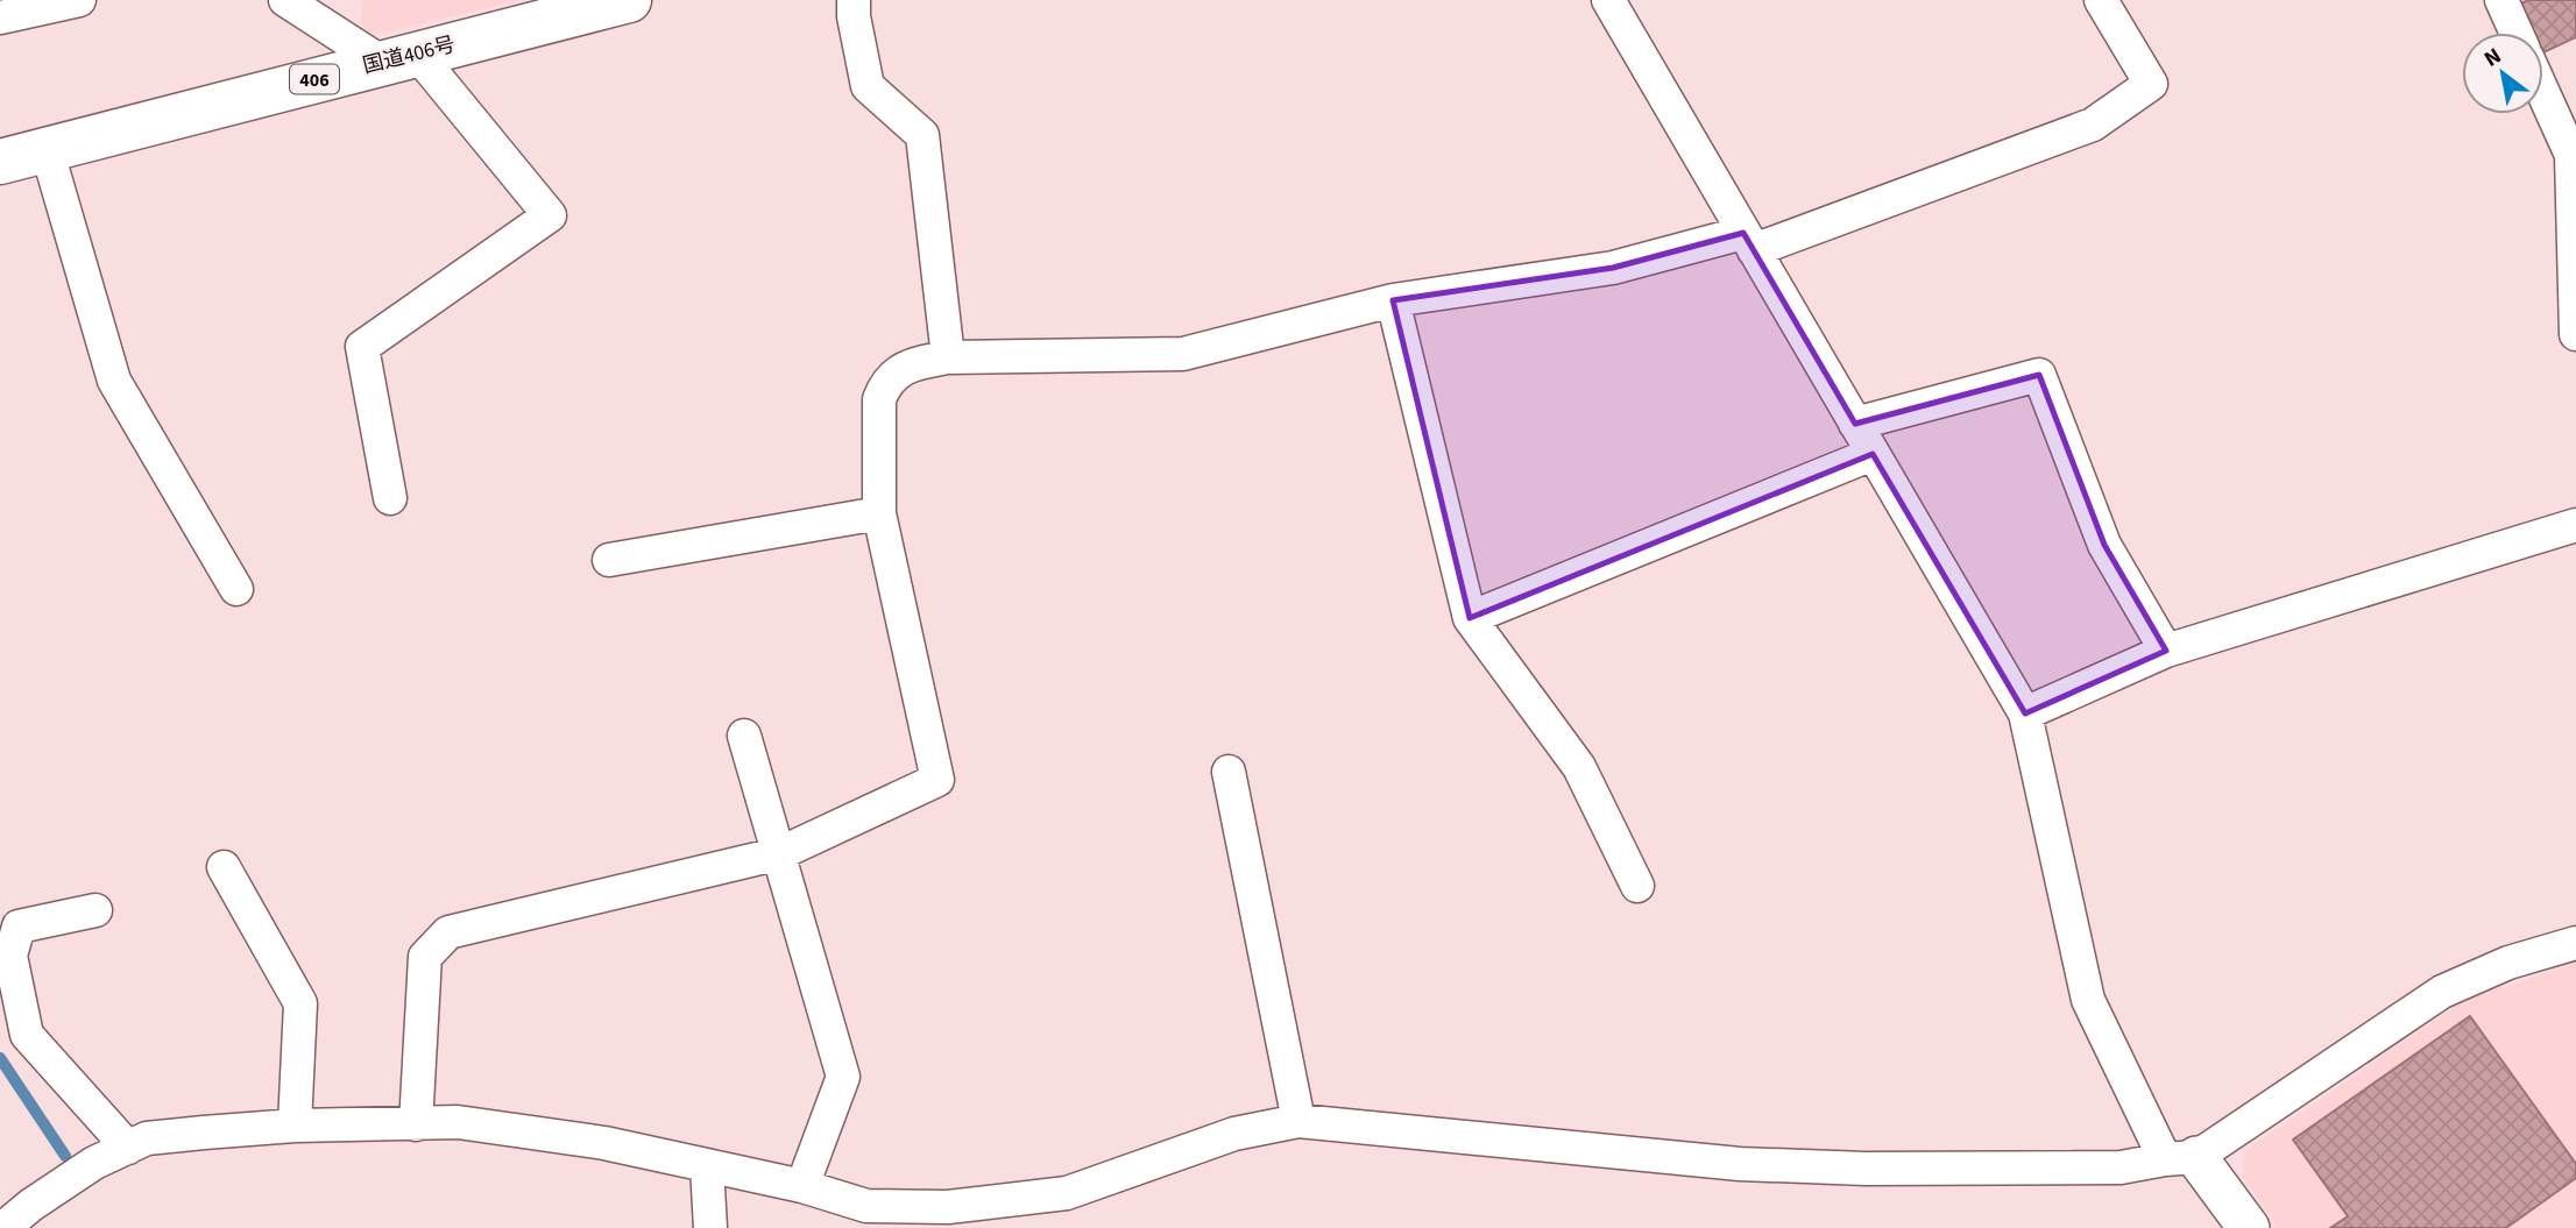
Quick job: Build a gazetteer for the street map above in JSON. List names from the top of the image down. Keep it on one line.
{"streets":{"highway":["国道406号","406"]},"north":"top left"}
